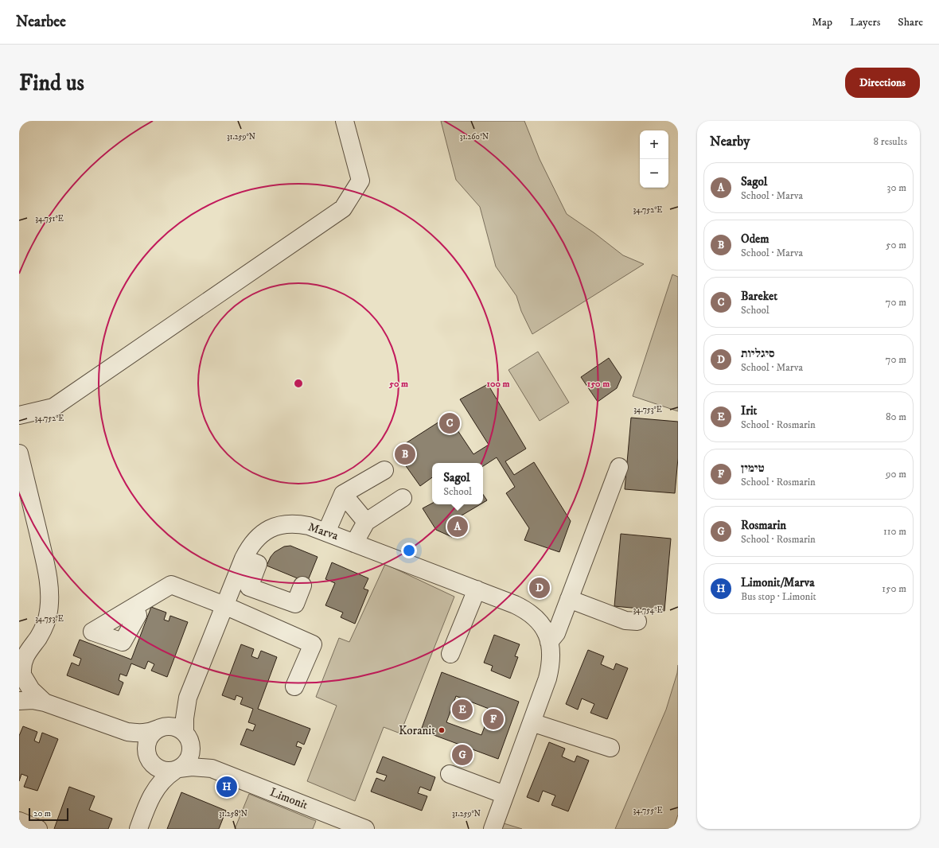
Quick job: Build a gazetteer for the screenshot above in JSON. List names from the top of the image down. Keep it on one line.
{"streets":{"street":["Marva","Limonit"]},"crossings":[["Marva","Limonit"]],"places":["Koranit"],"scale_bar":"20 m","page":{"header":"Nearbee","nav":["Map","Layers","Share"],"buttons":"Directions","title":"Find us","heading":["Nearby","8 results"],"map_buttons":["+","−"],"list":[{"mark":"A","name":"Sagol","note":"School · Marva","value":"30 m"},{"mark":"B","name":"Odem","note":"School · Marva","value":"50 m"},{"mark":"C","name":"Bareket","note":"School","value":"70 m"},{"mark":"D","name":"סיגליות","note":"School · Marva","value":"70 m"},{"mark":"E","name":"Irit","note":"School · Rosmarin","value":"80 m"},{"mark":"F","name":"טימין","note":"School · Rosmarin","value":"90 m"},{"mark":"G","name":"Rosmarin","note":"School · Rosmarin","value":"110 m"},{"mark":"H","name":"Limonit/Marva","note":"Bus stop · Limonit","value":"150 m"}],"pins":["C","B","A","D","E","F","G","H"],"popup":["Sagol","School"],"scale":"20 m"},"coordinates":["31.259°N","31.260°N","34.752°E","34.751°E","34.753°E","34.754°E","34.755°E","31.258°N"],"rings":["50 m","100 m","150 m"]}
